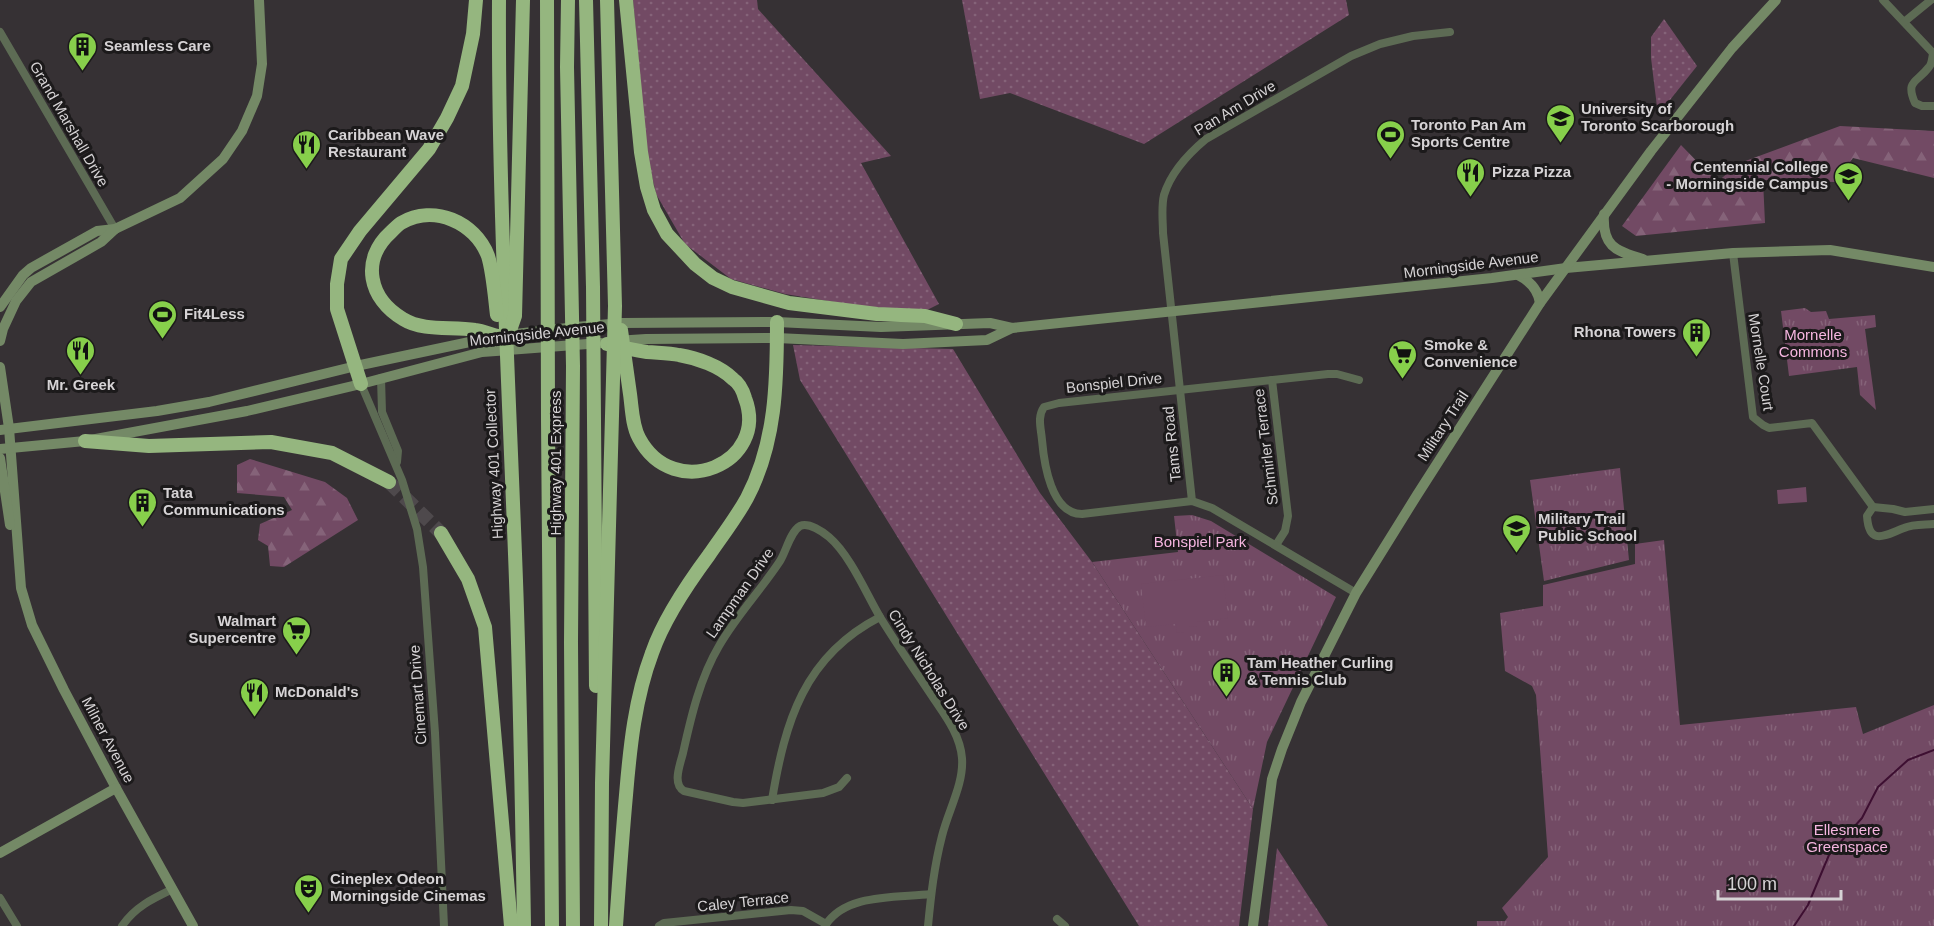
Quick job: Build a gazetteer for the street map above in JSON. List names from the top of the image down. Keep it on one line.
{"streets":{"highway":["Highway 401 Express","Highway 401 Collector"],"main road":["Morningside Avenue","Military Trail","Milner Avenue"],"street":["Pan Am Drive","Grand Marshall Drive","Mornelle Court","Bonspiel Drive","Tams Road","Schmirler Terrace","Lampman Drive","Cindy Nicholas Drive","Cinemart Drive","Caley Terrace"]},"crossings":[["Pan Am Drive","Morningside Avenue"],["Pan Am Drive","Tams Road"],["Morningside Avenue","Mornelle Court"],["Morningside Avenue","Military Trail"],["Morningside Avenue","Tams Road"],["Morningside Avenue","Highway 401 Collector"],["Morningside Avenue","Cinemart Drive"],["Morningside Avenue","Milner Avenue"],["Bonspiel Drive","Military Trail"],["Bonspiel Drive","Tams Road"],["Bonspiel Drive","Schmirler Terrace"],["Lampman Drive","Cindy Nicholas Drive"]],"parks":["Mornelle Commons","Bonspiel Park","Ellesmere Greenspace"],"places":{"building":["Seamless Care","Rhona Towers","Tata Communications","Tam Heather Curling & Tennis Club"],"school or university":["University of Toronto Scarborough","Centennial College - Morningside Campus","Military Trail Public School"],"sports":["Toronto Pan Am Sports Centre","Fit4Less"],"restaurant":["Caribbean Wave Restaurant","Pizza Pizza","Mr. Greek","McDonald's"],"supermarket":["Smoke & Convenience","Walmart Supercentre"],"theatre":["Cineplex Odeon Morningside Cinemas"]},"scale_bar":"100 m"}
